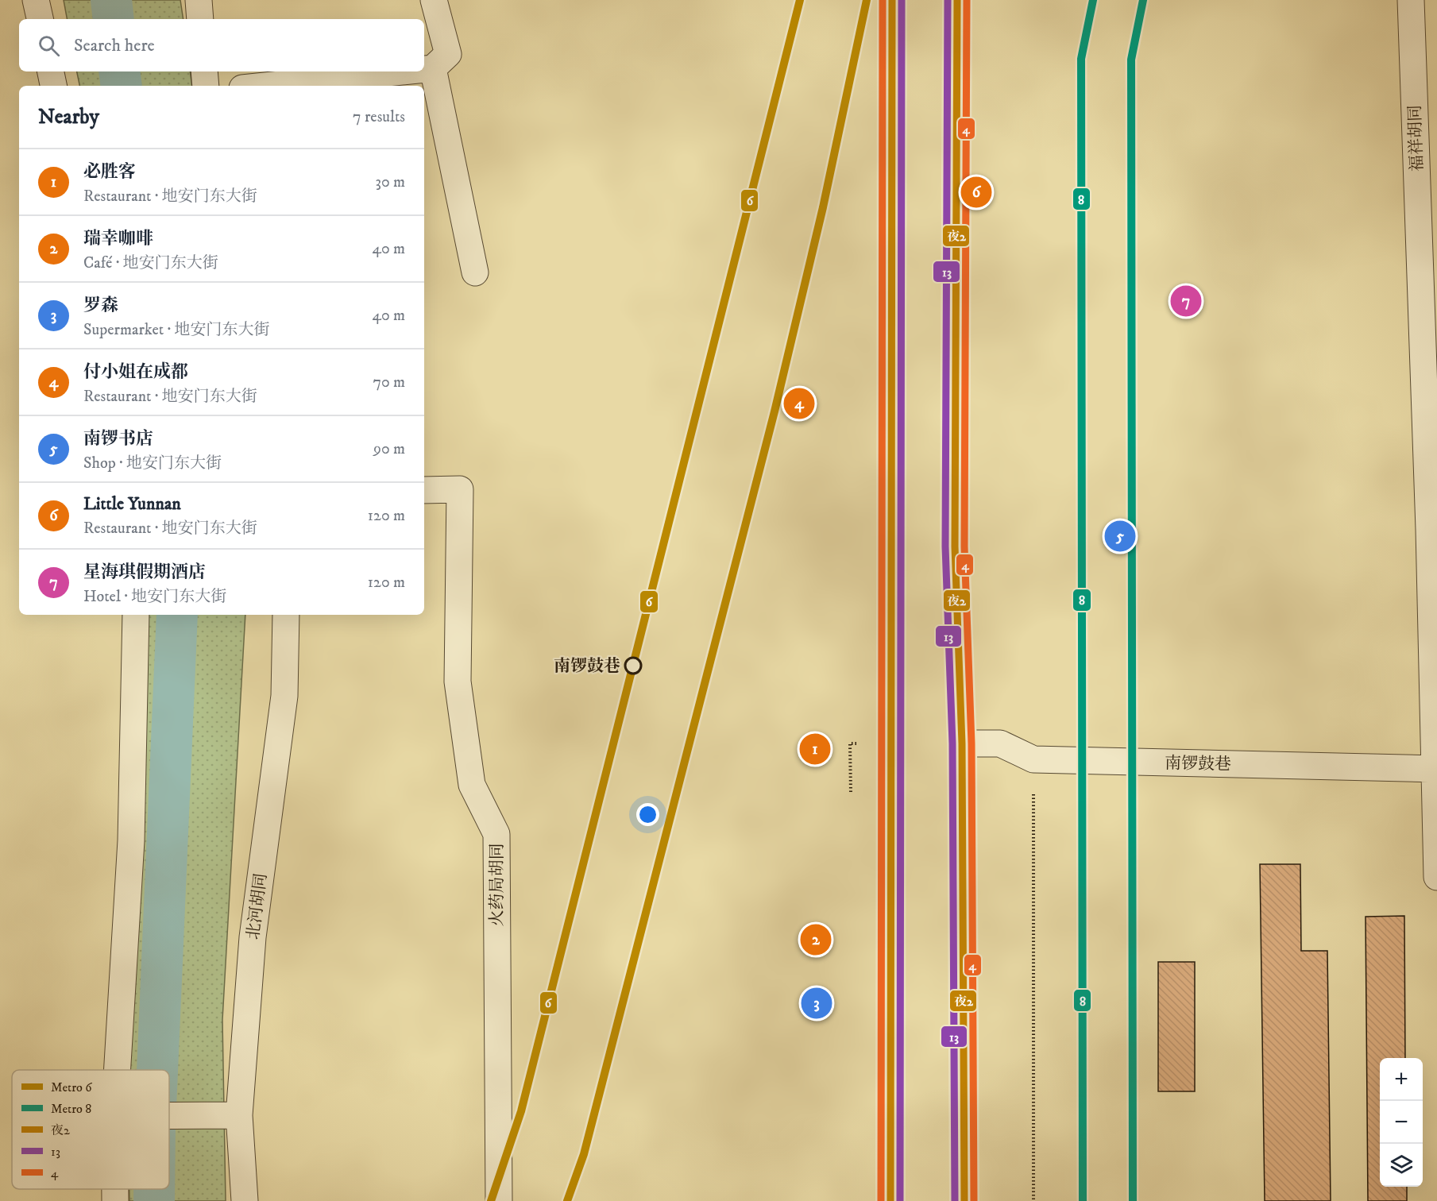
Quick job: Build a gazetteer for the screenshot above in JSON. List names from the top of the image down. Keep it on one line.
{"streets":{"street":["福祥胡同","南锣鼓巷","火药局胡同","北河胡同"]},"crossings":[["福祥胡同","南锣鼓巷"]],"places":["南锣鼓巷"],"lines":["metro line 6","metro line 8","transit line 夜2","transit line 13","transit line 4"],"legend":["Metro 6","Metro 8","夜2","13","4"],"page":{"search":"Search here","heading":["Nearby","7 results"],"list":[{"mark":"1","name":"必胜客","note":"Restaurant · 地安门东大街","value":"30 m"},{"mark":"2","name":"瑞幸咖啡","note":"Café · 地安门东大街","value":"40 m"},{"mark":"3","name":"罗森","note":"Supermarket · 地安门东大街","value":"40 m"},{"mark":"4","name":"付小姐在成都","note":"Restaurant · 地安门东大街","value":"70 m"},{"mark":"5","name":"南锣书店","note":"Shop · 地安门东大街","value":"90 m"},{"mark":"6","name":"Little Yunnan","note":"Restaurant · 地安门东大街","value":"120 m"},{"mark":"7","name":"星海琪假期酒店","note":"Hotel · 地安门东大街","value":"120 m"}],"pins":["6","7","4","5","1","2","3"],"map_buttons":["+","−"]}}
